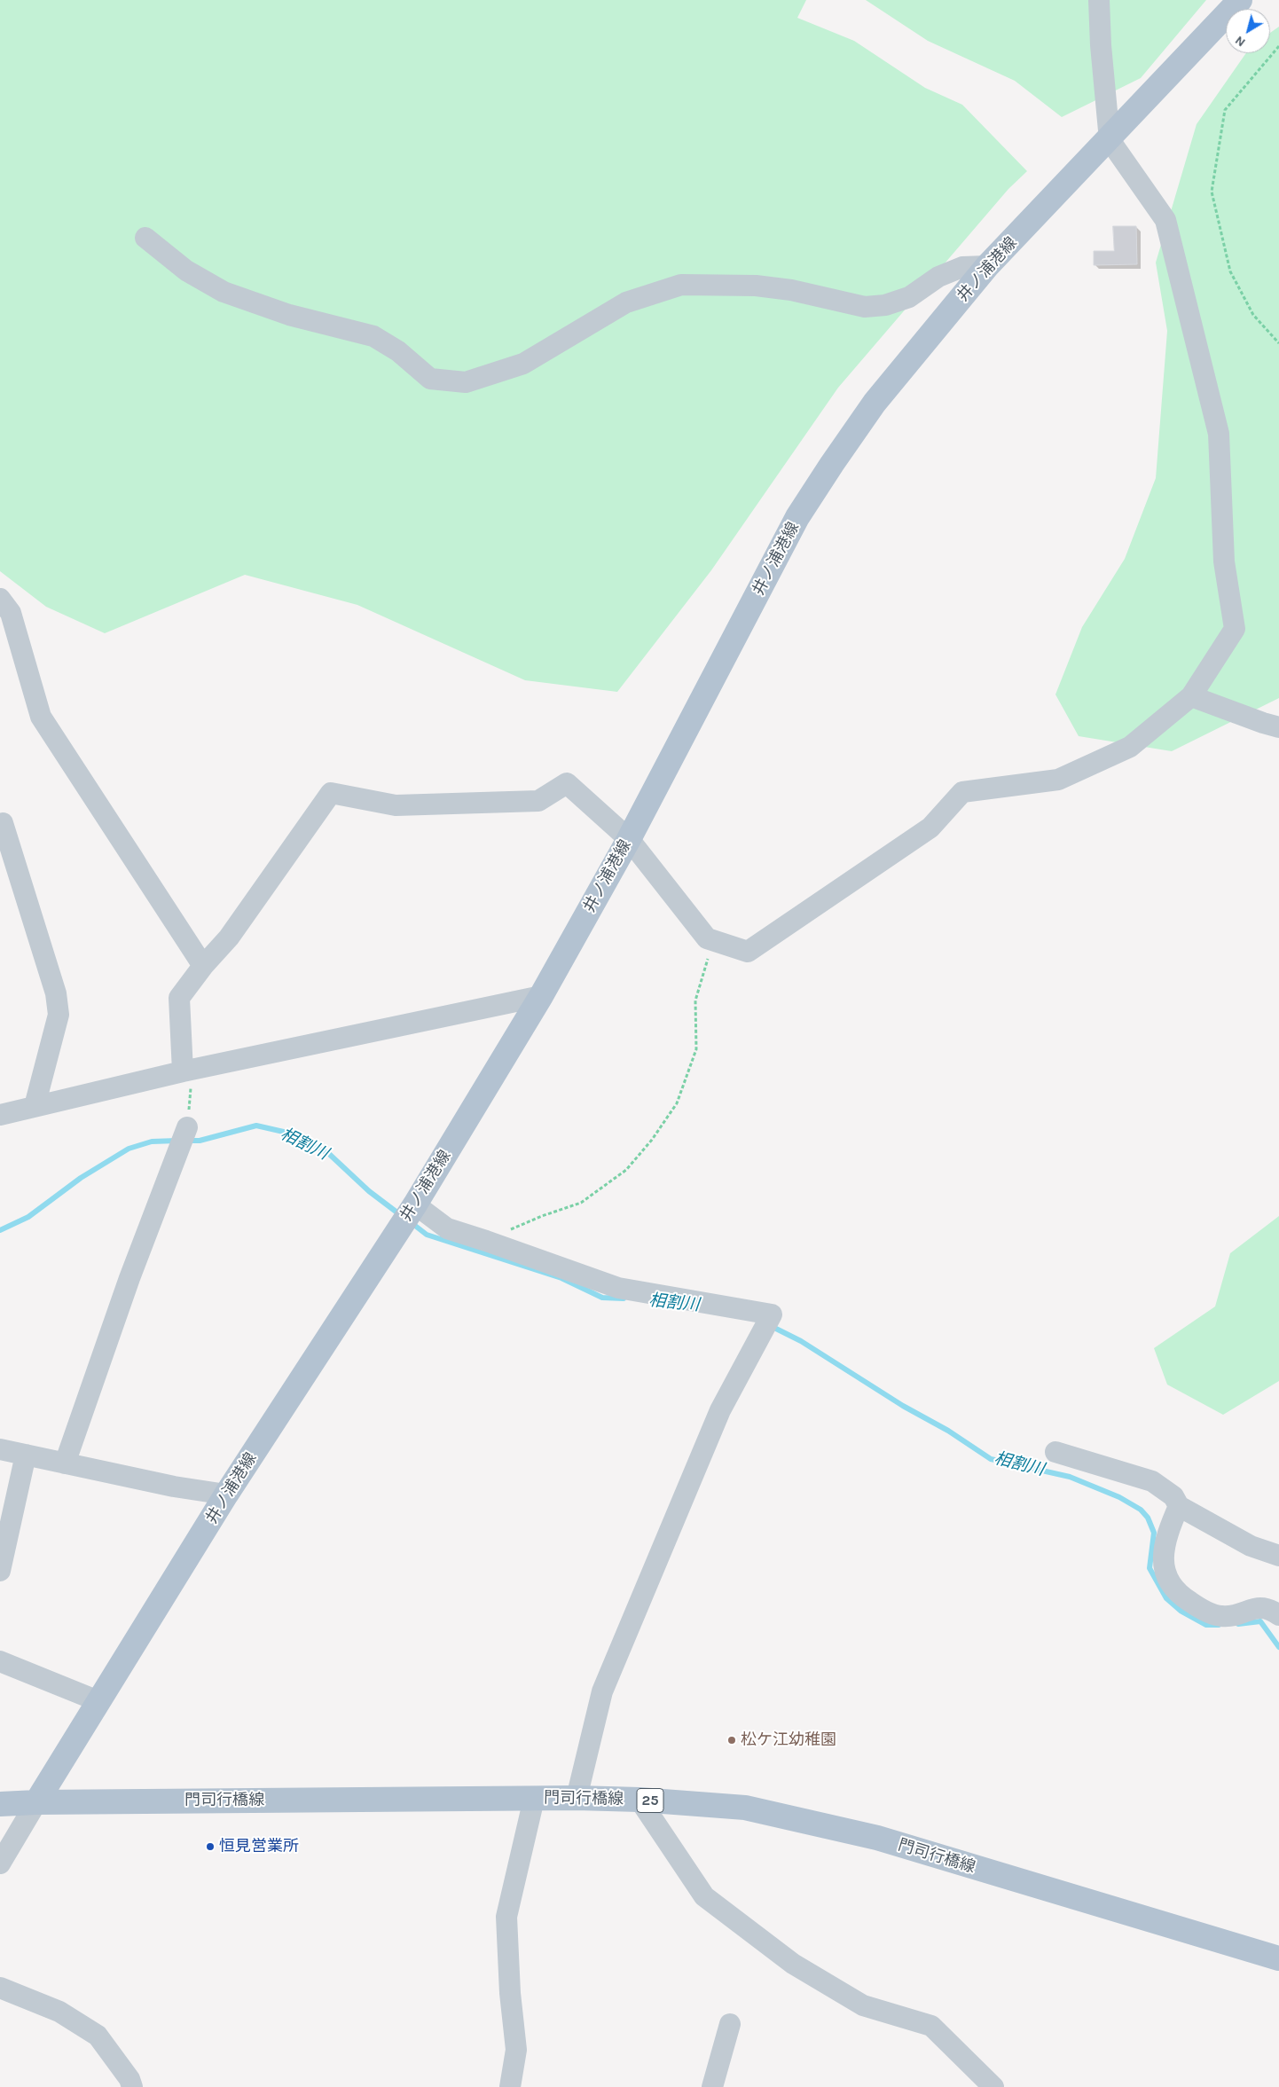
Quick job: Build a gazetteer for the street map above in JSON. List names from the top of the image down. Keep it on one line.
{"streets":{"main road":["井ノ浦港線","門司行橋線","25"]},"crossings":[["井ノ浦港線","門司行橋線"]],"water":["相割川"],"places":["松ケ江幼稚園","恒見営業所"],"north":"bottom left"}
